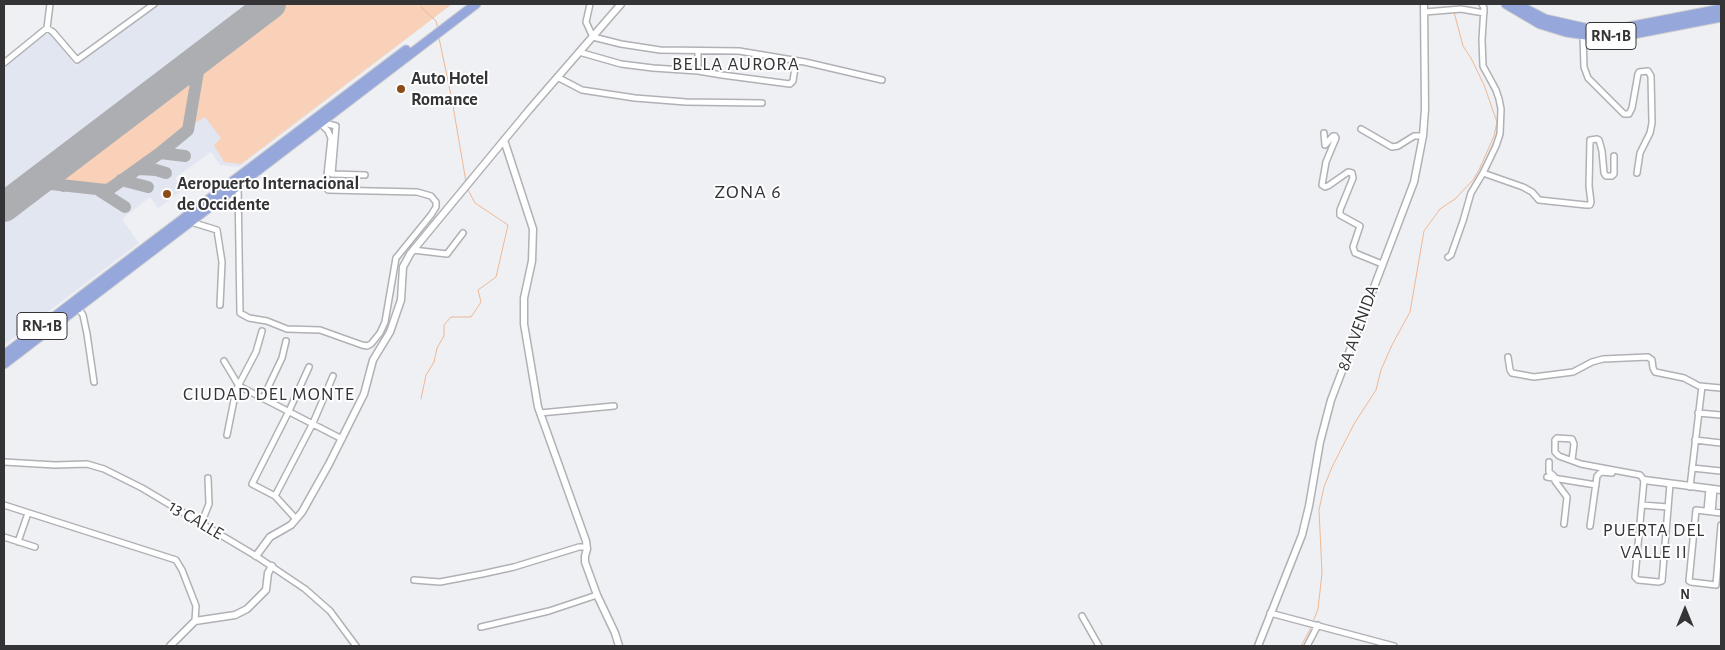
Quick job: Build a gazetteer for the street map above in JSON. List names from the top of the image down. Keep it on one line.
{"streets":{"highway":["RN-1B"],"street":["8A AVENIDA","13 CALLE"]},"districts":["BELLA AURORA","ZONA 6","CIUDAD DEL MONTE","PUERTA DEL VALLE II"],"places":["Auto Hotel Romance","Aeropuerto Internacional de Occidente"],"north":"top"}
